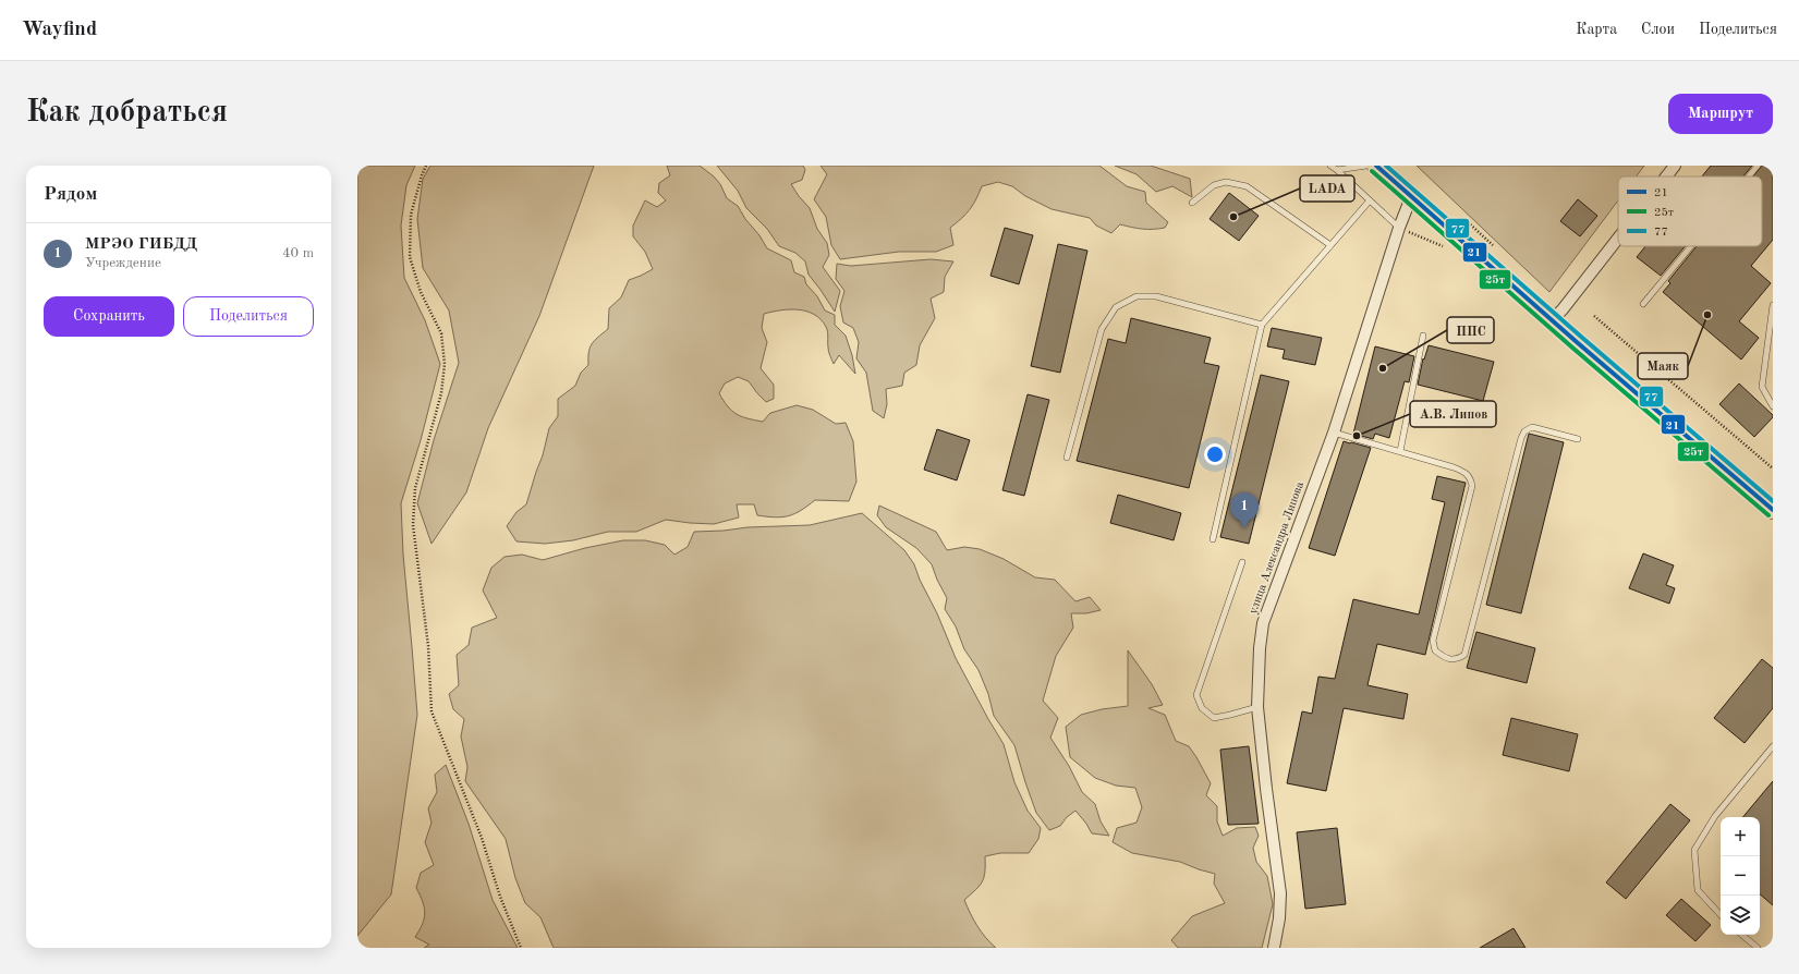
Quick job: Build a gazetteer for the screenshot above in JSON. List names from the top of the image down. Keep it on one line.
{"streets":{"street":["улица Александра Липова"]},"places":["LADA","Маяк","ППС","А.В. Липов"],"lines":["transit line 21","transit line 77","transit line 25т"],"legend":["21","25т","77"],"page":{"header":"Wayfind","nav":["Карта","Слои","Поделиться"],"buttons":["Маршрут",["Сохранить","Поделиться"]],"title":"Как добраться","heading":"Рядом","list":[{"mark":"1","name":"МРЭО ГИБДД","note":"Учреждение","value":"40 m"}],"pins":"1","map_buttons":["+","−"]}}
